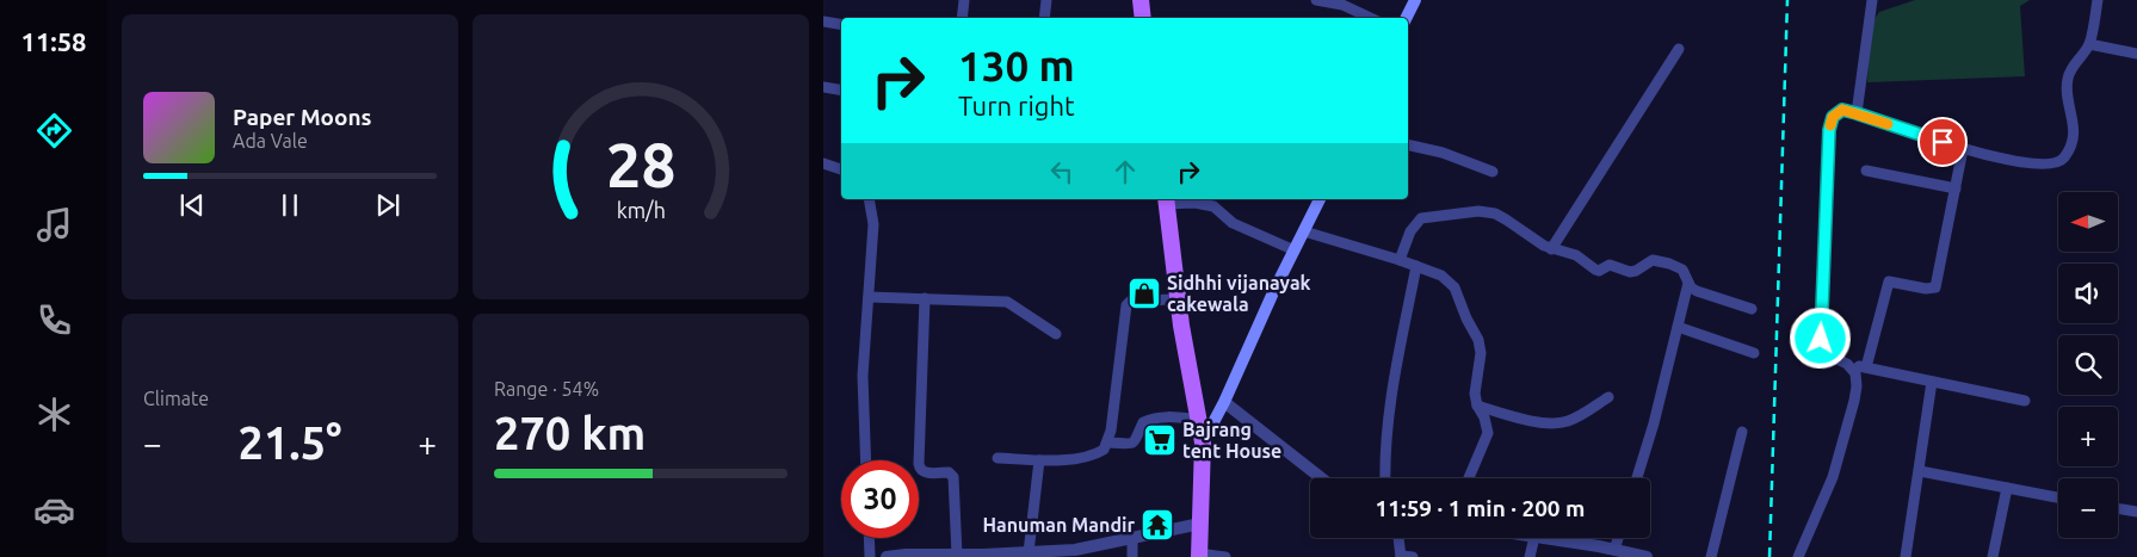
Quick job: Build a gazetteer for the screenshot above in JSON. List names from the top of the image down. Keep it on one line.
{"places":{"shop":["Sidhhi vijanayak cakewala"],"supermarket":["Bajrang tent House"],"temple":["Hanuman Mandir"]},"north":"left","page":{"tabs":"11:58","turn":["130 m","Turn right"],"song":["Paper Moons","Ada Vale"],"map_buttons":["+","−"],"tile":["Climate",["Range · 54%","270 km"]],"heat":["−","21.5°","+"],"limit":"30","trip":"11:59 · 1 min · 200 m","gauge":["28","km/h"]}}
